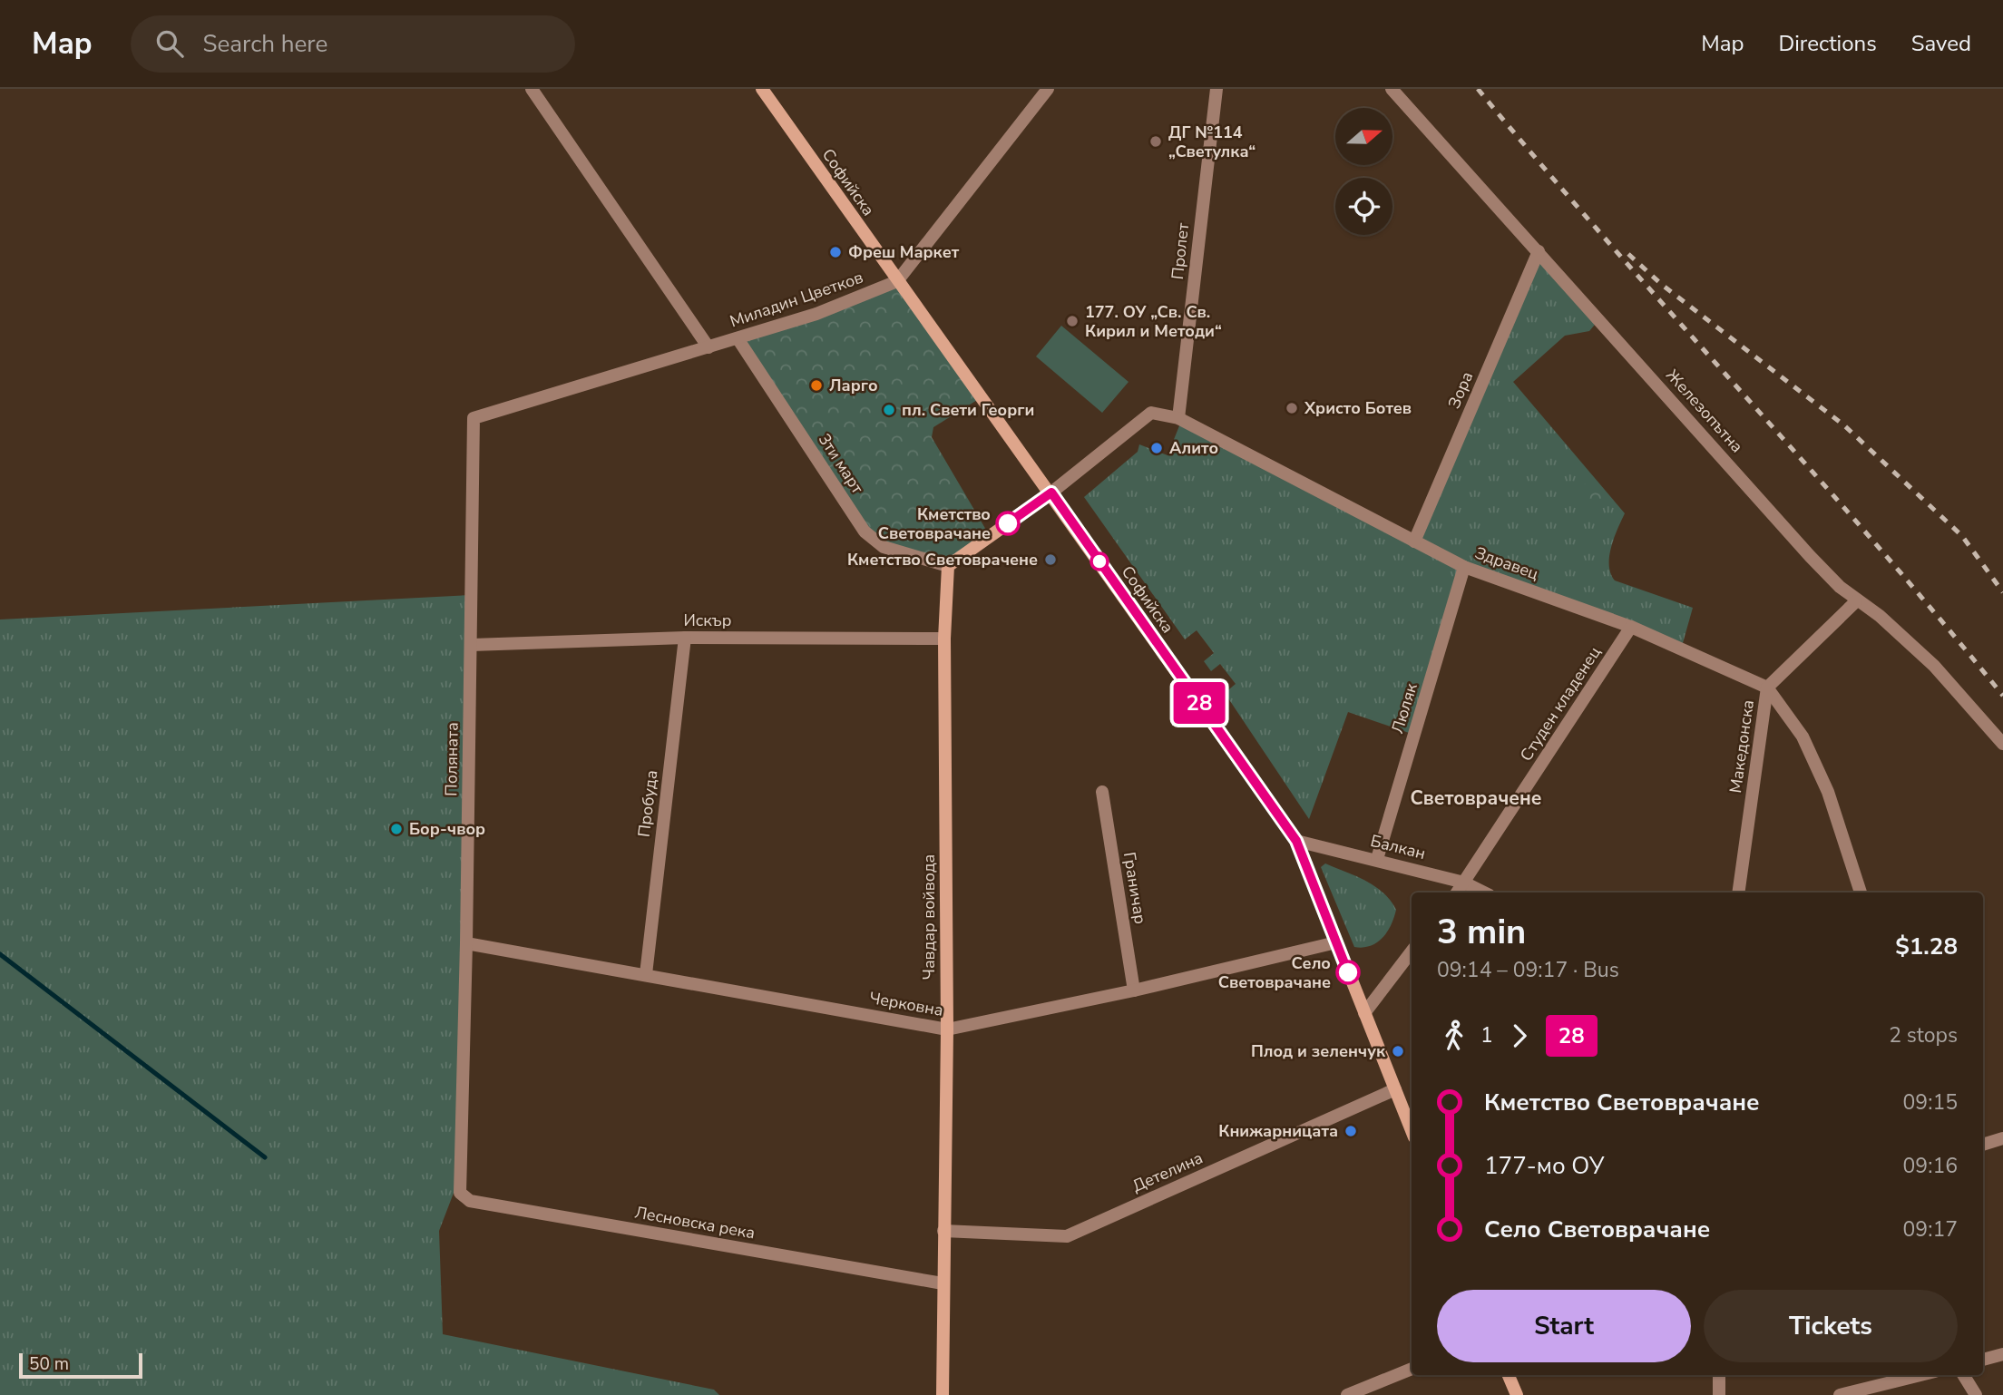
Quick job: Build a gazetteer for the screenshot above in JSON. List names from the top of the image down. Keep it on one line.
{"streets":{"street":["Софийска","Пролет","Миладин Цветков","Зора","Железопътна","3ти март","Здравец","Искър","Студен кладенец","Люляк","Македонска","Поляната","Пробуда","Балкан","Граничар","Чавдар войвода","Черковна","Детелина","Лесновска река"]},"crossings":[["Софийска","Миладин Цветков"],["Софийска","Здравец"],["Софийска","Балкан"],["Софийска","Черковна"],["Софийска","Детелина"],["Пролет","Здравец"],["Миладин Цветков","3ти март"],["Миладин Цветков","Поляната"],["Зора","Железопътна"],["Зора","Здравец"],["Железопътна","Македонска"],["3ти март","Чавдар войвода"],["Здравец","Студен кладенец"],["Здравец","Люляк"],["Здравец","Македонска"],["Искър","Поляната"],["Искър","Пробуда"],["Искър","Чавдар войвода"],["Студен кладенец","Балкан"],["Люляк","Балкан"],["Поляната","Черковна"],["Поляната","Лесновска река"],["Пробуда","Черковна"],["Граничар","Черковна"],["Чавдар войвода","Черковна"],["Чавдар войвода","Детелина"],["Чавдар войвода","Лесновска река"]],"districts":["Световрачене"],"places":["ДГ №114 „Светулка“","Фреш Маркет","177. ОУ „Св. Св. Кирил и Методи“","Ларго","Христо Ботев","пл. Свети Георги","Алито","Кметство Световрачане","Кметство Световрачене","Бор-чвор","Село Световрачане","Плод и зеленчук","Книжарницата"],"lines":["bus line 28"],"scale_bar":"50 m","north":"right","page":{"header":"Map","search":"Search here","nav":["Map","Directions","Saved"],"on_map":"28","heading":["3 min","09:14 – 09:17 · Bus","$1.28"],"legs":["1","28","2 stops"],"list":[{"name":"Кметство Световрачане","value":"09:15"},{"name":"177-мо ОУ","value":"09:16"},{"name":"Село Световрачане","value":"09:17"}],"buttons":["Start","Tickets"],"scale":"50 m"}}
